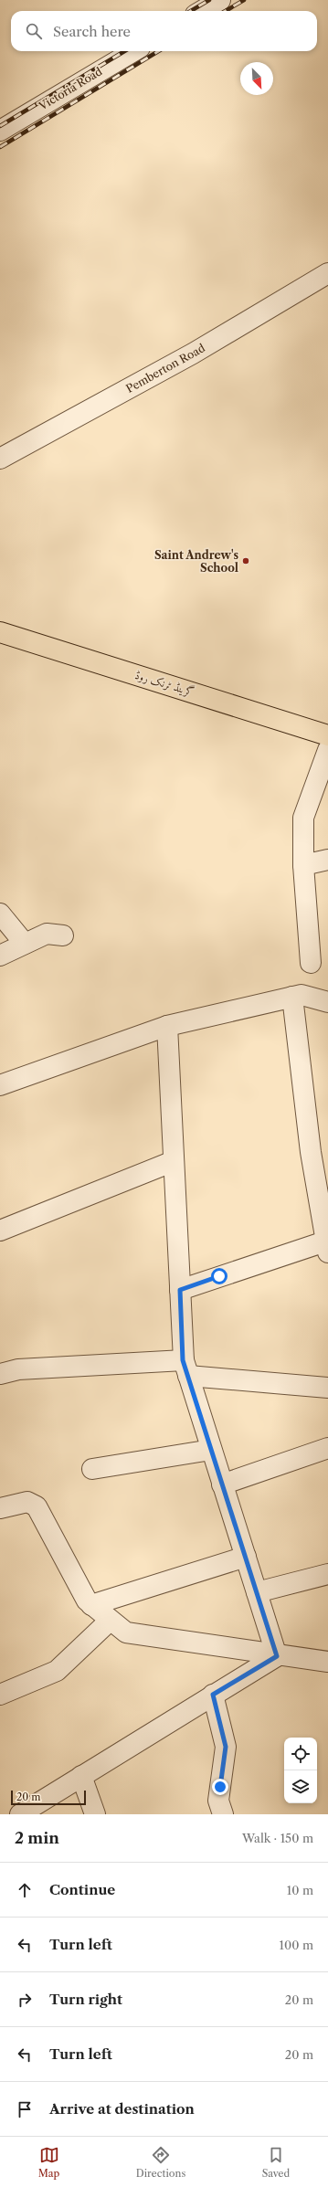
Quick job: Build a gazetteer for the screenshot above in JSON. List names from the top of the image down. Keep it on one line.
{"streets":{"main road":["گرینڈ ٹرنک روڈ"],"street":["Victoria Road","Pemberton Road"]},"places":["Saint Andrew's School"],"scale_bar":"20 m","north":"bottom right","page":{"search":"Search here","scale":"20 m","heading":["2 min","Walk · 150 m"],"list":[["Continue","10 m"],["Turn left","100 m"],["Turn right","20 m"],["Turn left","20 m"],"Arrive at destination"],"nav":["Map","Directions","Saved"]}}
